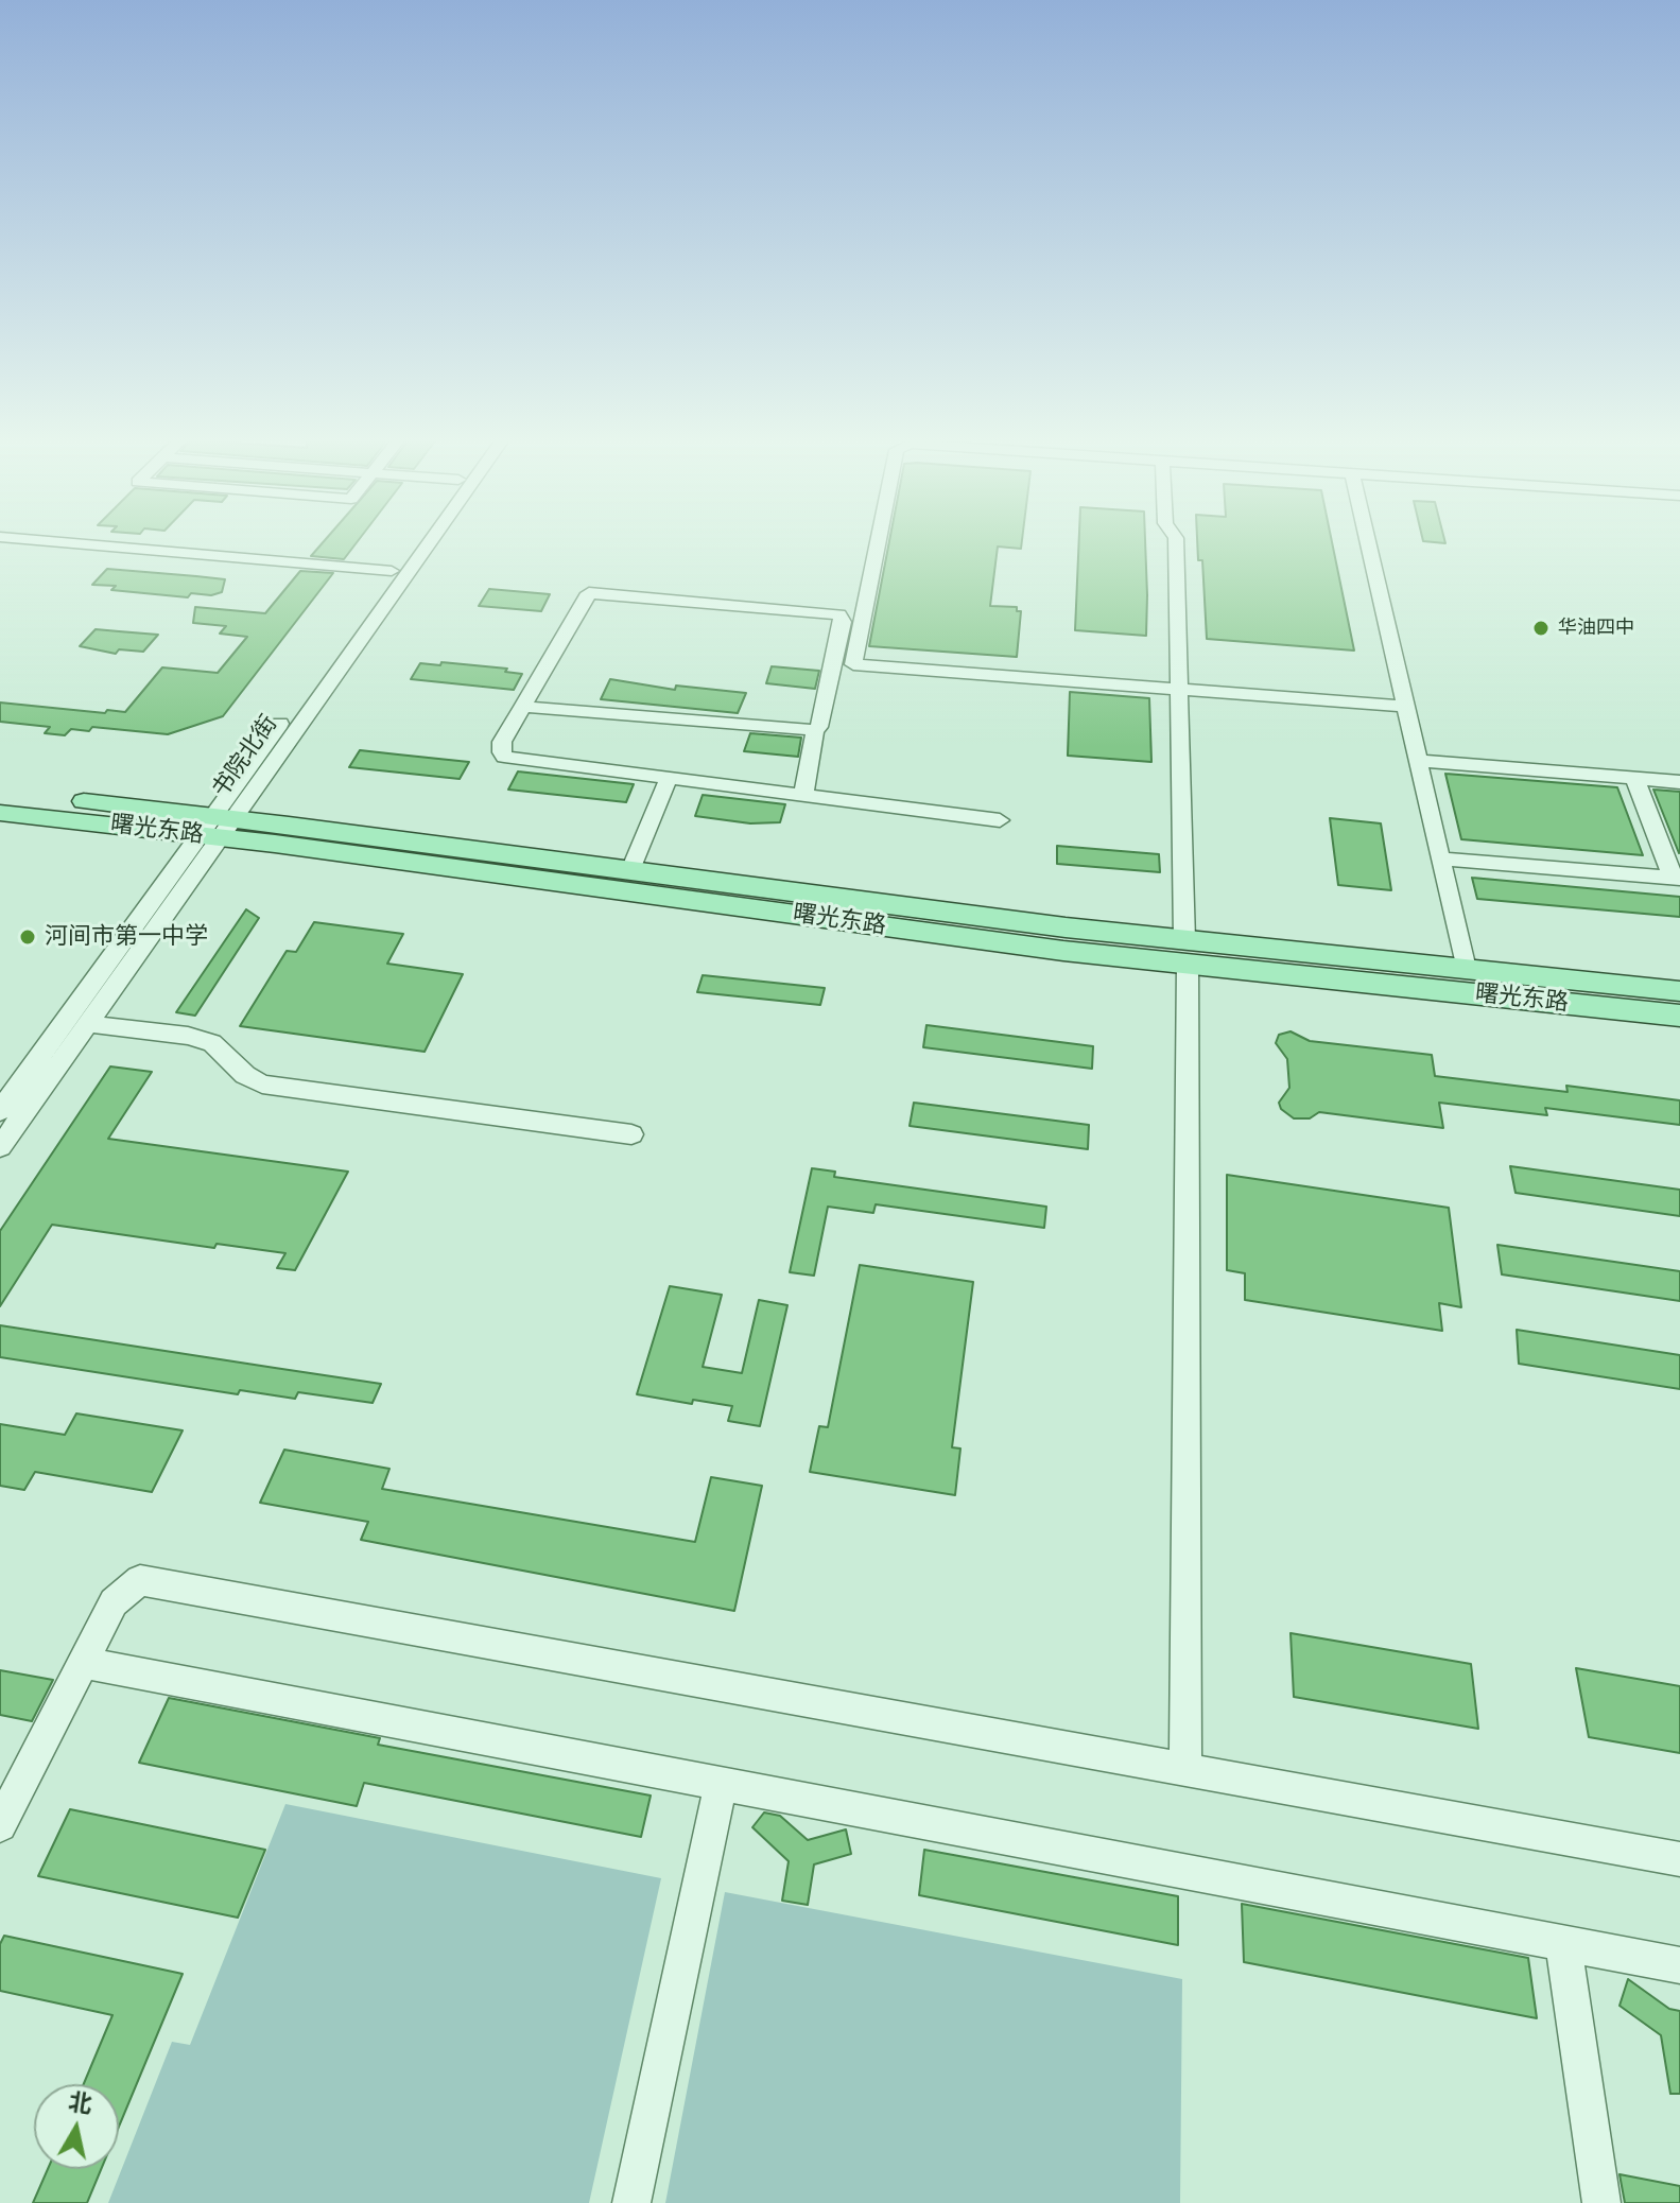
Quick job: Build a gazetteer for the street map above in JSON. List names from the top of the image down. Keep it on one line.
{"streets":{"main road":["曙光东路"],"street":["书院北街"]},"crossings":[["书院北街","曙光东路"]],"places":["华油四中","河间市第一中学"],"north":"top"}
